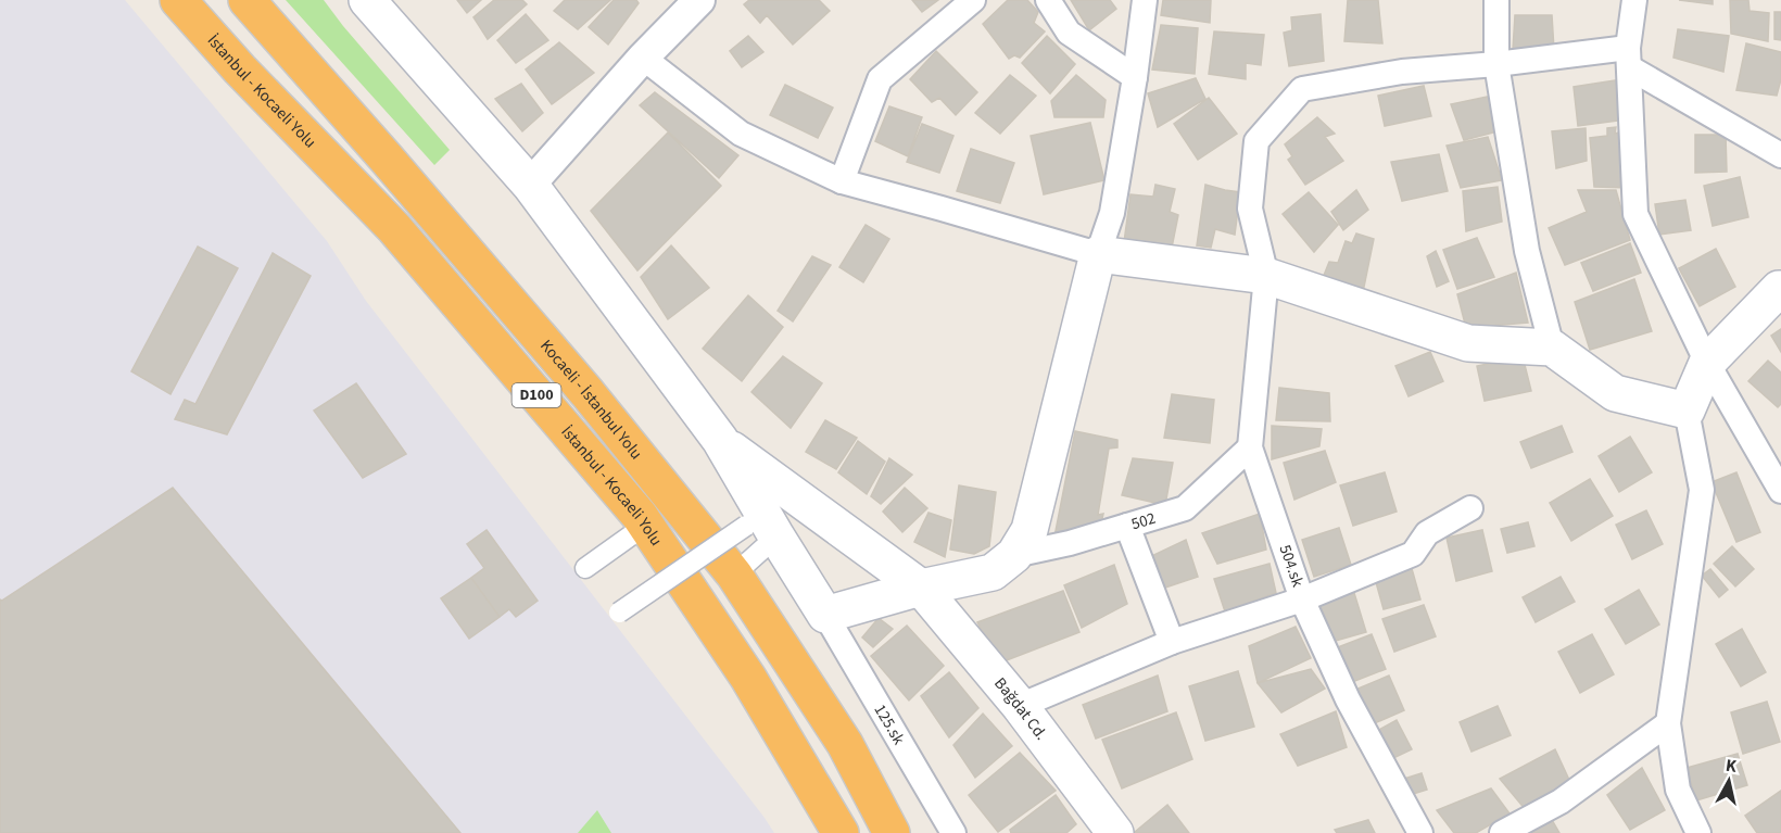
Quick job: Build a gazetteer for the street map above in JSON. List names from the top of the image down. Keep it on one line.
{"streets":{"highway":["İstanbul - Kocaeli Yolu","D100","Kocaeli - İstanbul Yolu"],"main road":["Bağdat Cd."],"street":["502","504.sk","125.sk"]},"crossings":[["502","504.sk"]],"north":"top"}
